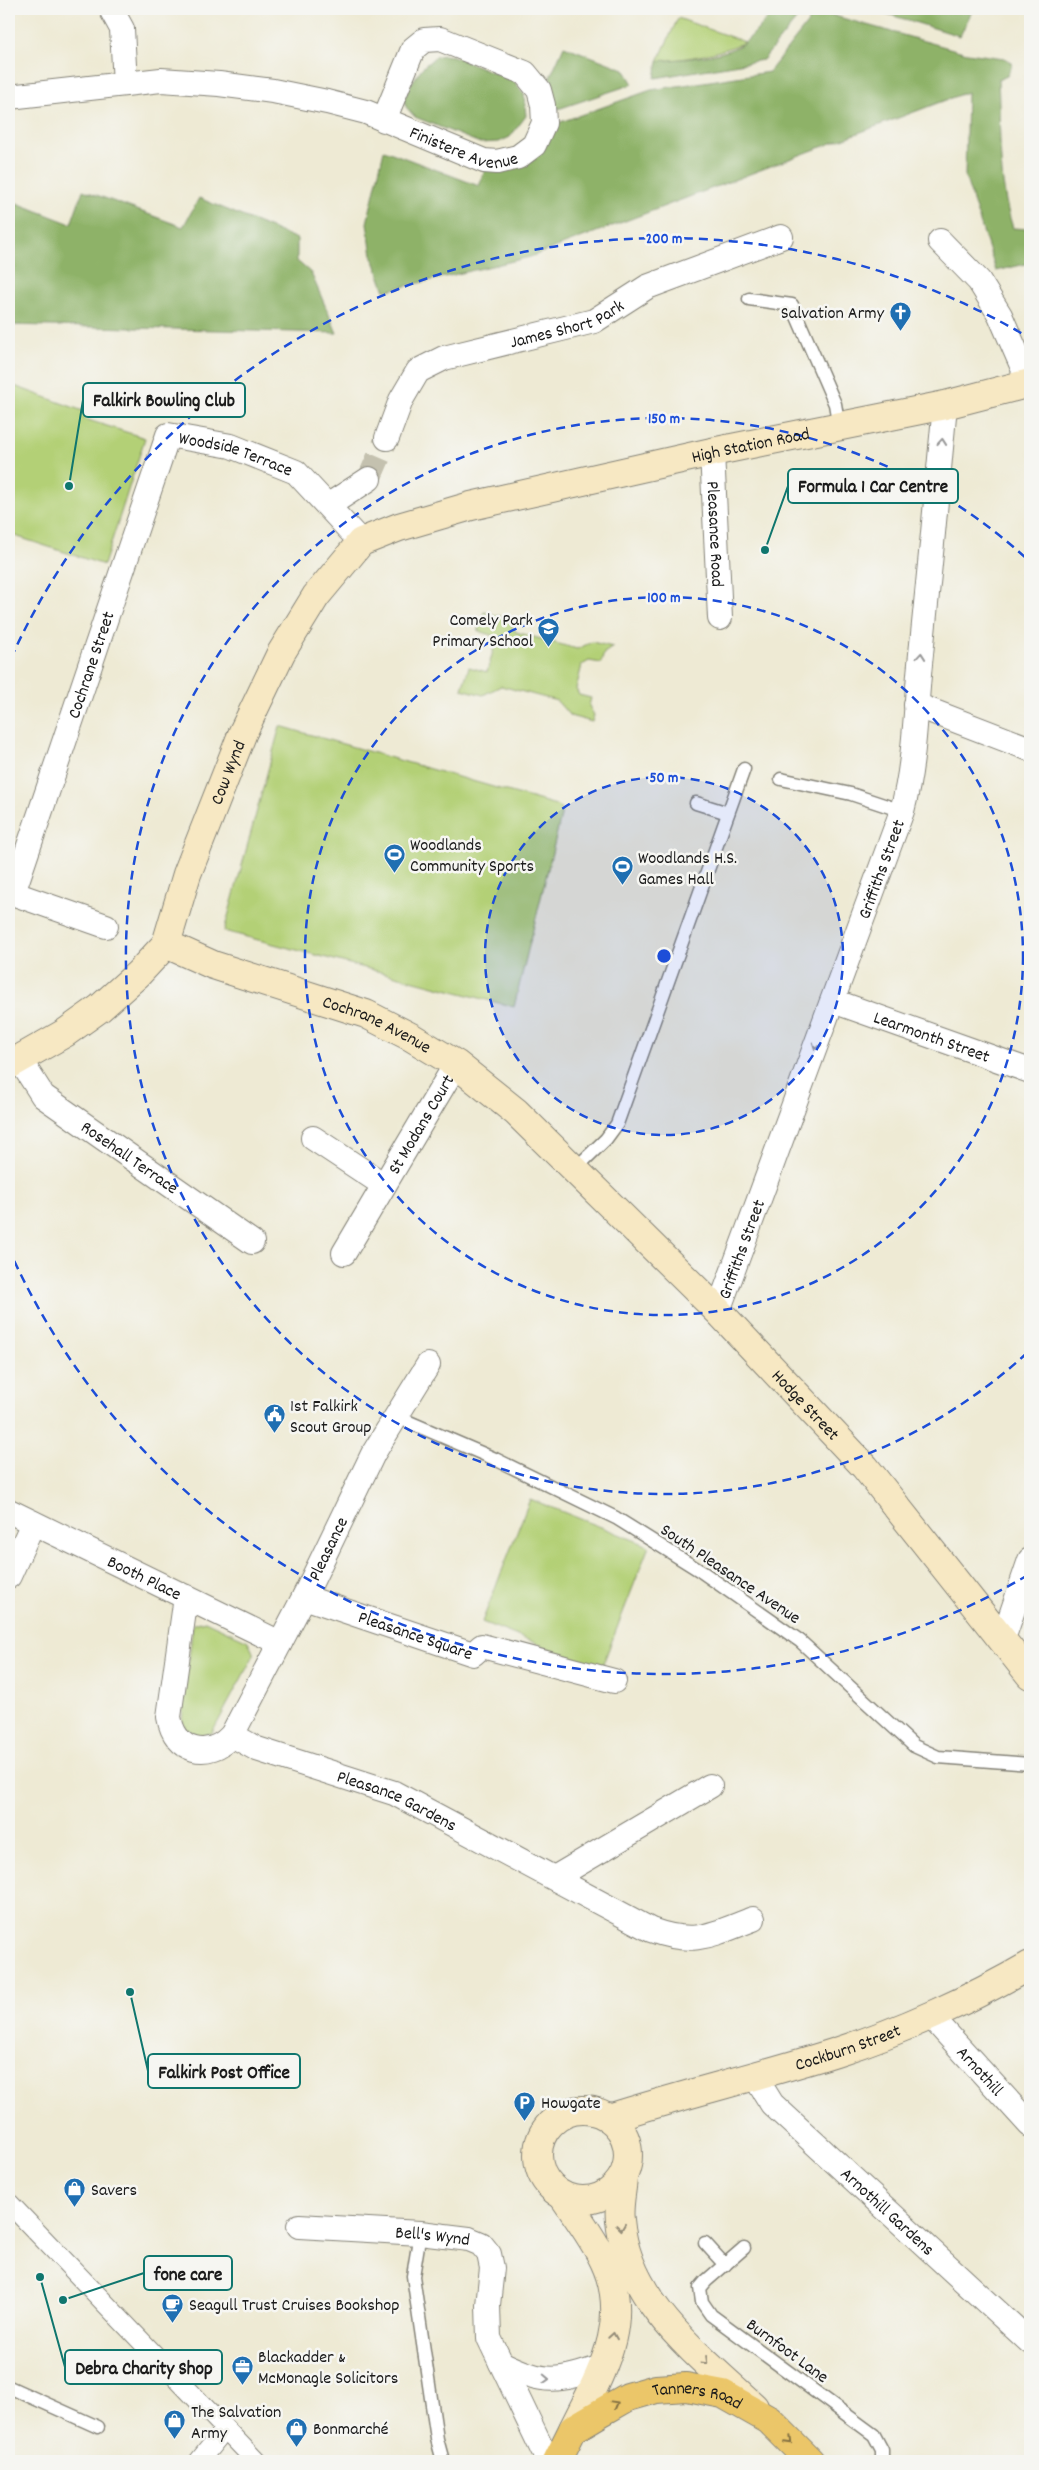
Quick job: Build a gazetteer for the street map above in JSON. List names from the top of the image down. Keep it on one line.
{"streets":{"main road":["High Station Road","Cow Wynd","Cochrane Avenue","Hodge Street","Cockburn Street","Tanners Road"],"street":["Finistere Avenue","James Short Park","Woodside Terrace","Pleasance Road","Cochrane Street","Griffiths Street","Learmonth Street","St Modans Court","Rosehall Terrace","Pleasance","Booth Place","Pleasance Square","Pleasance Gardens","Arnothill","Arnothill Gardens","Bell's Wynd"],"lane":["South Pleasance Avenue","Burnfoot Lane"]},"crossings":[["High Station Road","Pleasance Road"],["High Station Road","Cow Wynd"],["High Station Road","Griffiths Street"],["Woodside Terrace","Cochrane Street"],["Woodside Terrace","Cow Wynd"],["Cow Wynd","Cochrane Avenue"],["Cow Wynd","Rosehall Terrace"],["Griffiths Street","Learmonth Street"],["Griffiths Street","Hodge Street"],["Cochrane Avenue","St Modans Court"],["Cochrane Avenue","Hodge Street"],["Pleasance","South Pleasance Avenue"],["Pleasance","Booth Place"],["Pleasance","Pleasance Square"],["Pleasance","Pleasance Gardens"],["Cockburn Street","Arnothill"],["Cockburn Street","Arnothill Gardens"]],"one_way":["Tanners Road"],"places":{"church":["Salvation Army"],"other":["Falkirk Bowling Club","Formula 1 Car Centre","Falkirk Post Office","Debra Charity Shop","fone care"],"school or university":["Comely Park Primary School"],"sports":["Woodlands Community Sports","Woodlands H.S. Games Hall"],"public building":["1st Falkirk Scout Group"],"parking":["Howgate"],"shop":["Savers","The Salvation Army","Bonmarché"],"cafe":["Seagull Trust Cruises Bookshop"],"office":["Blackadder & McMonagle Solicitors"]},"rings":["200 m","150 m","100 m","50 m"]}
